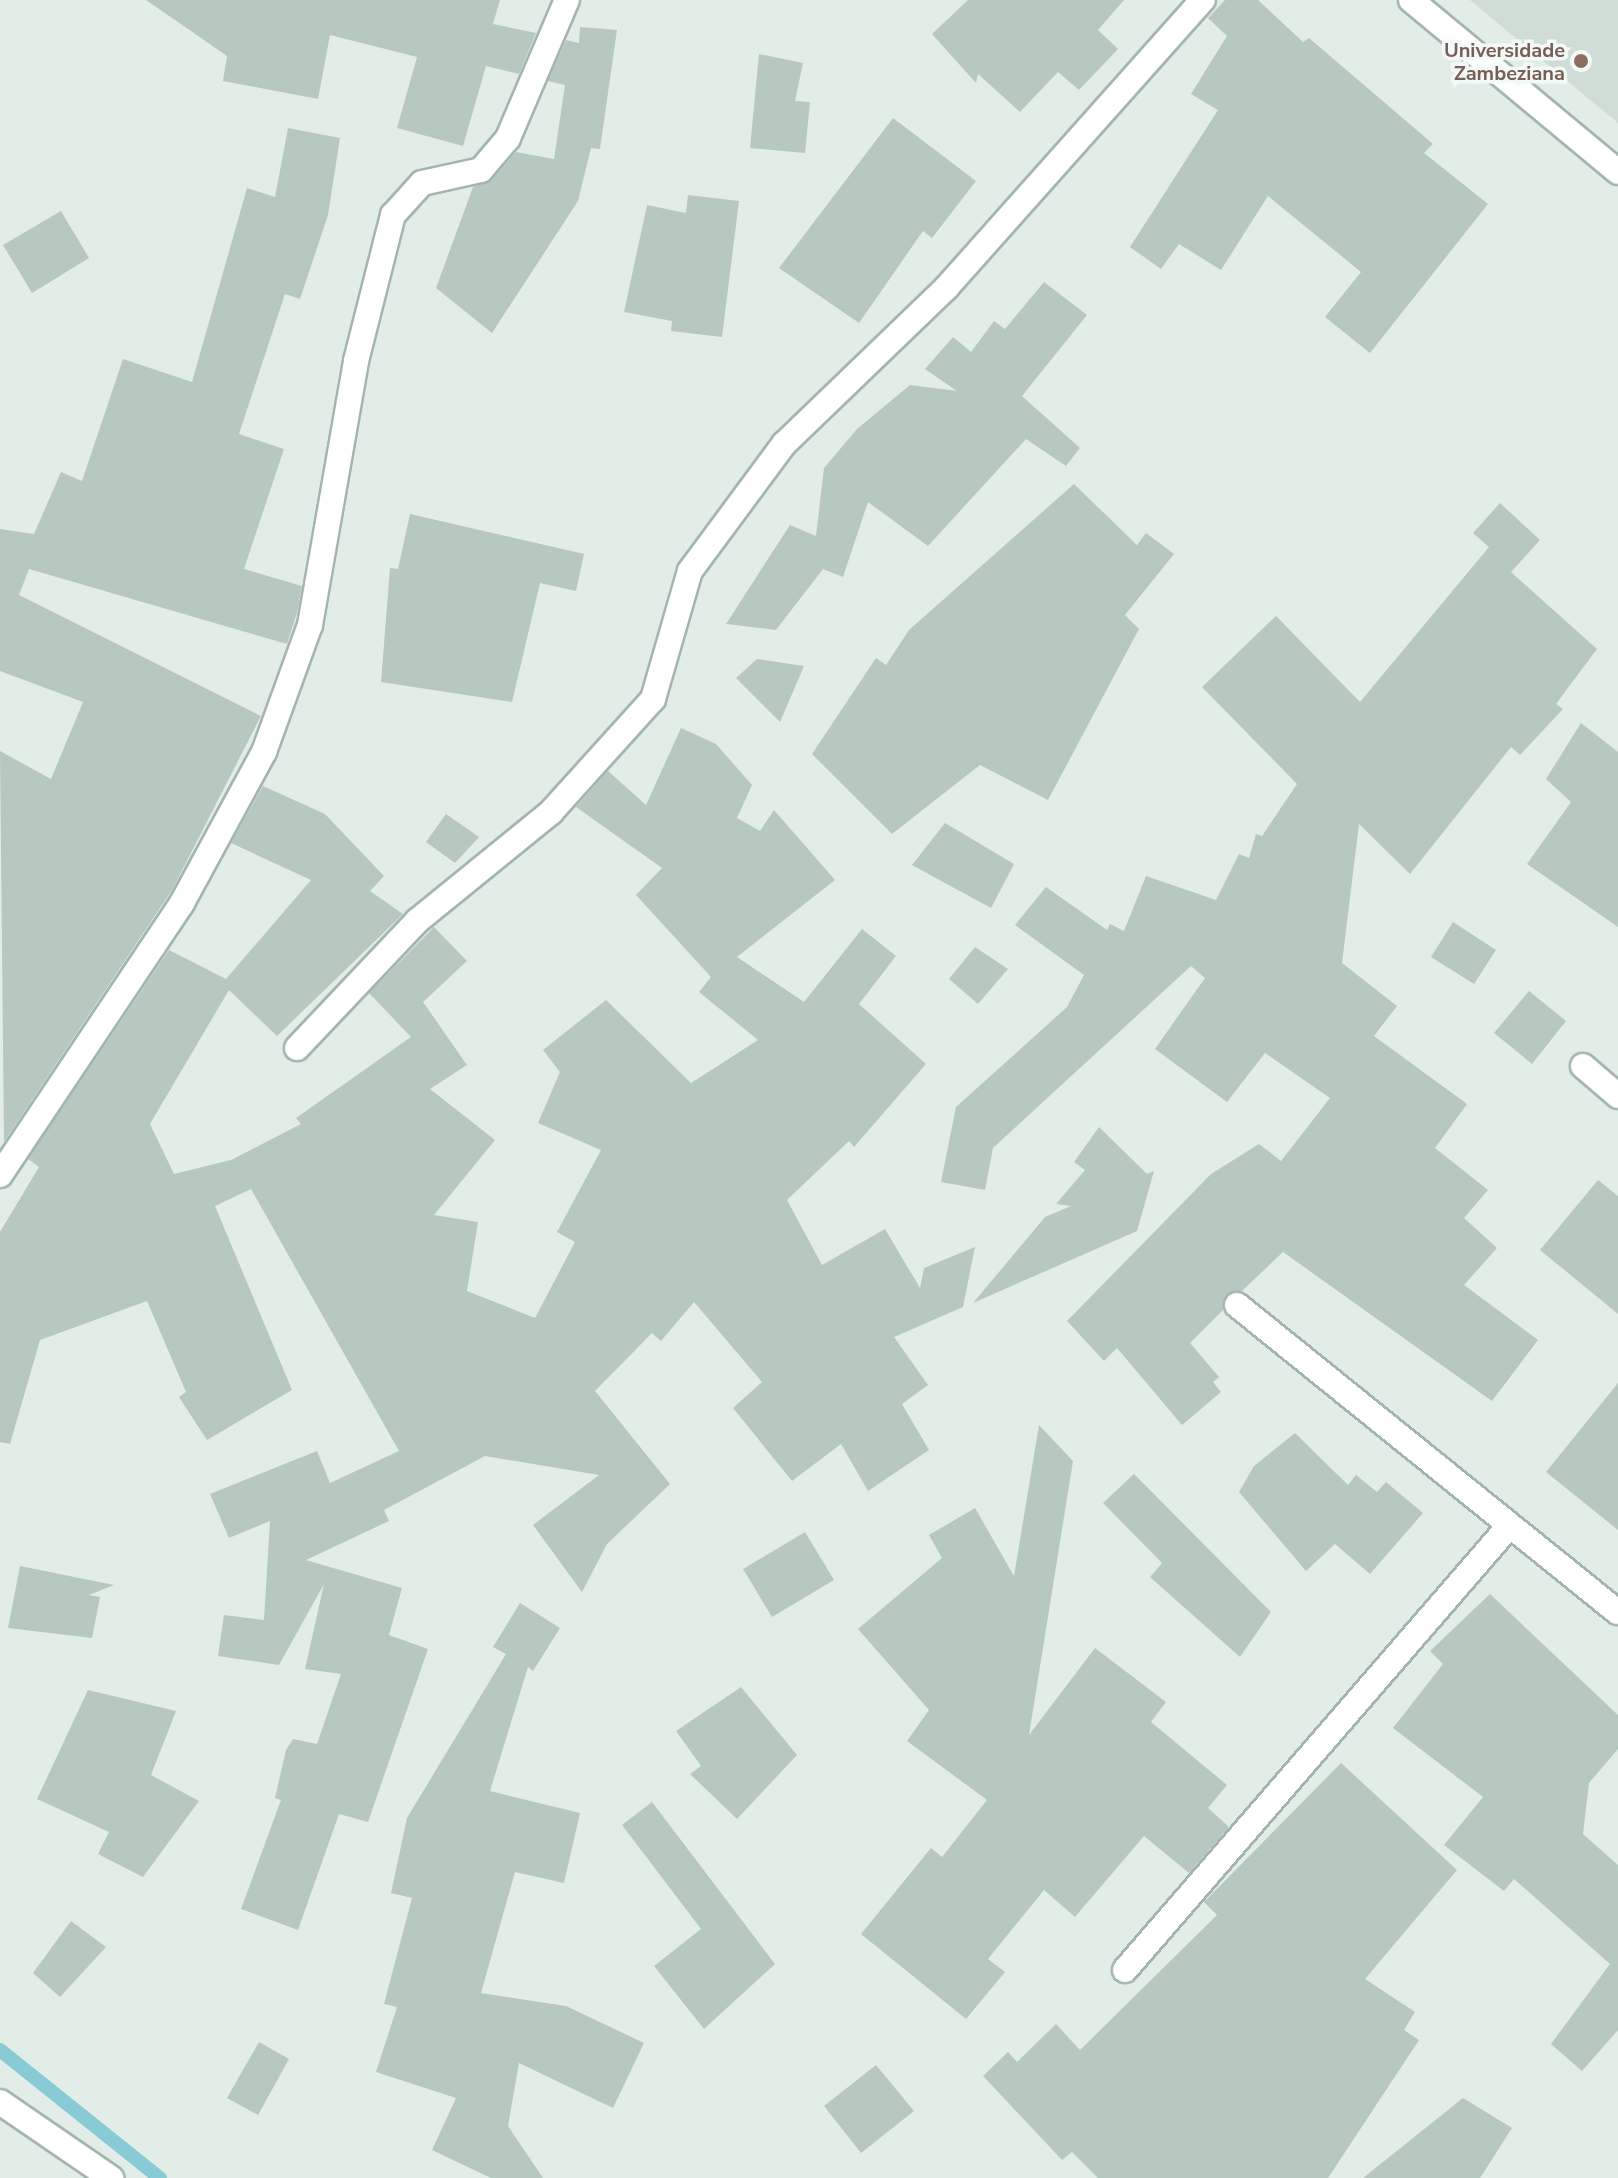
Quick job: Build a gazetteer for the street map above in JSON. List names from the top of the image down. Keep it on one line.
{"places":["Universidade Zambeziana"]}
